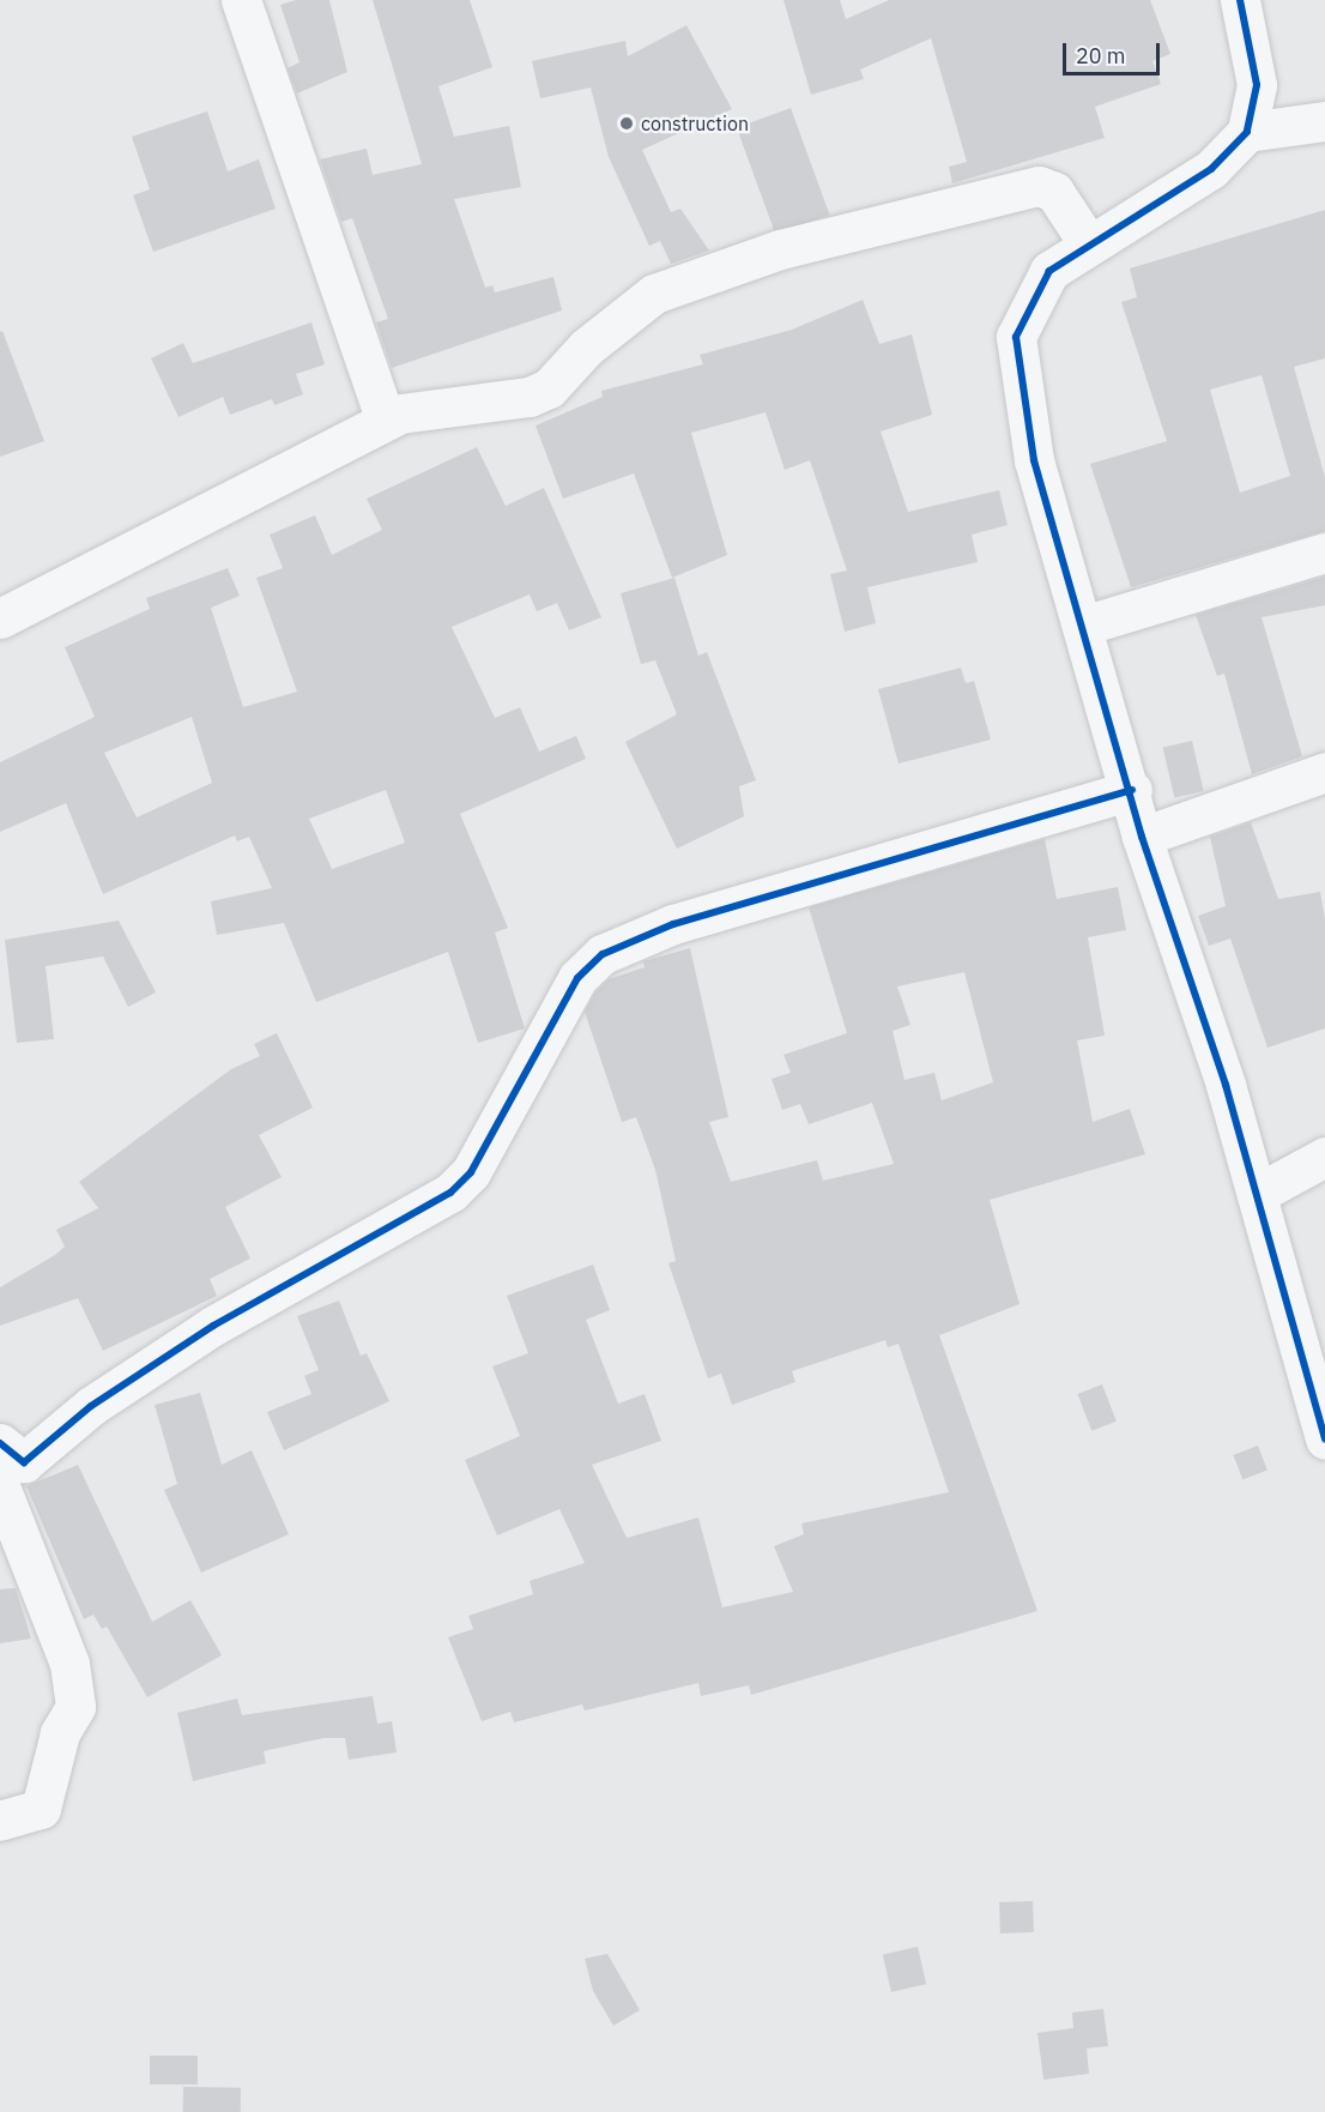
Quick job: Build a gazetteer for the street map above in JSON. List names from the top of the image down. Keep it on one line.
{"places":["construction"],"scale_bar":"20 m"}
